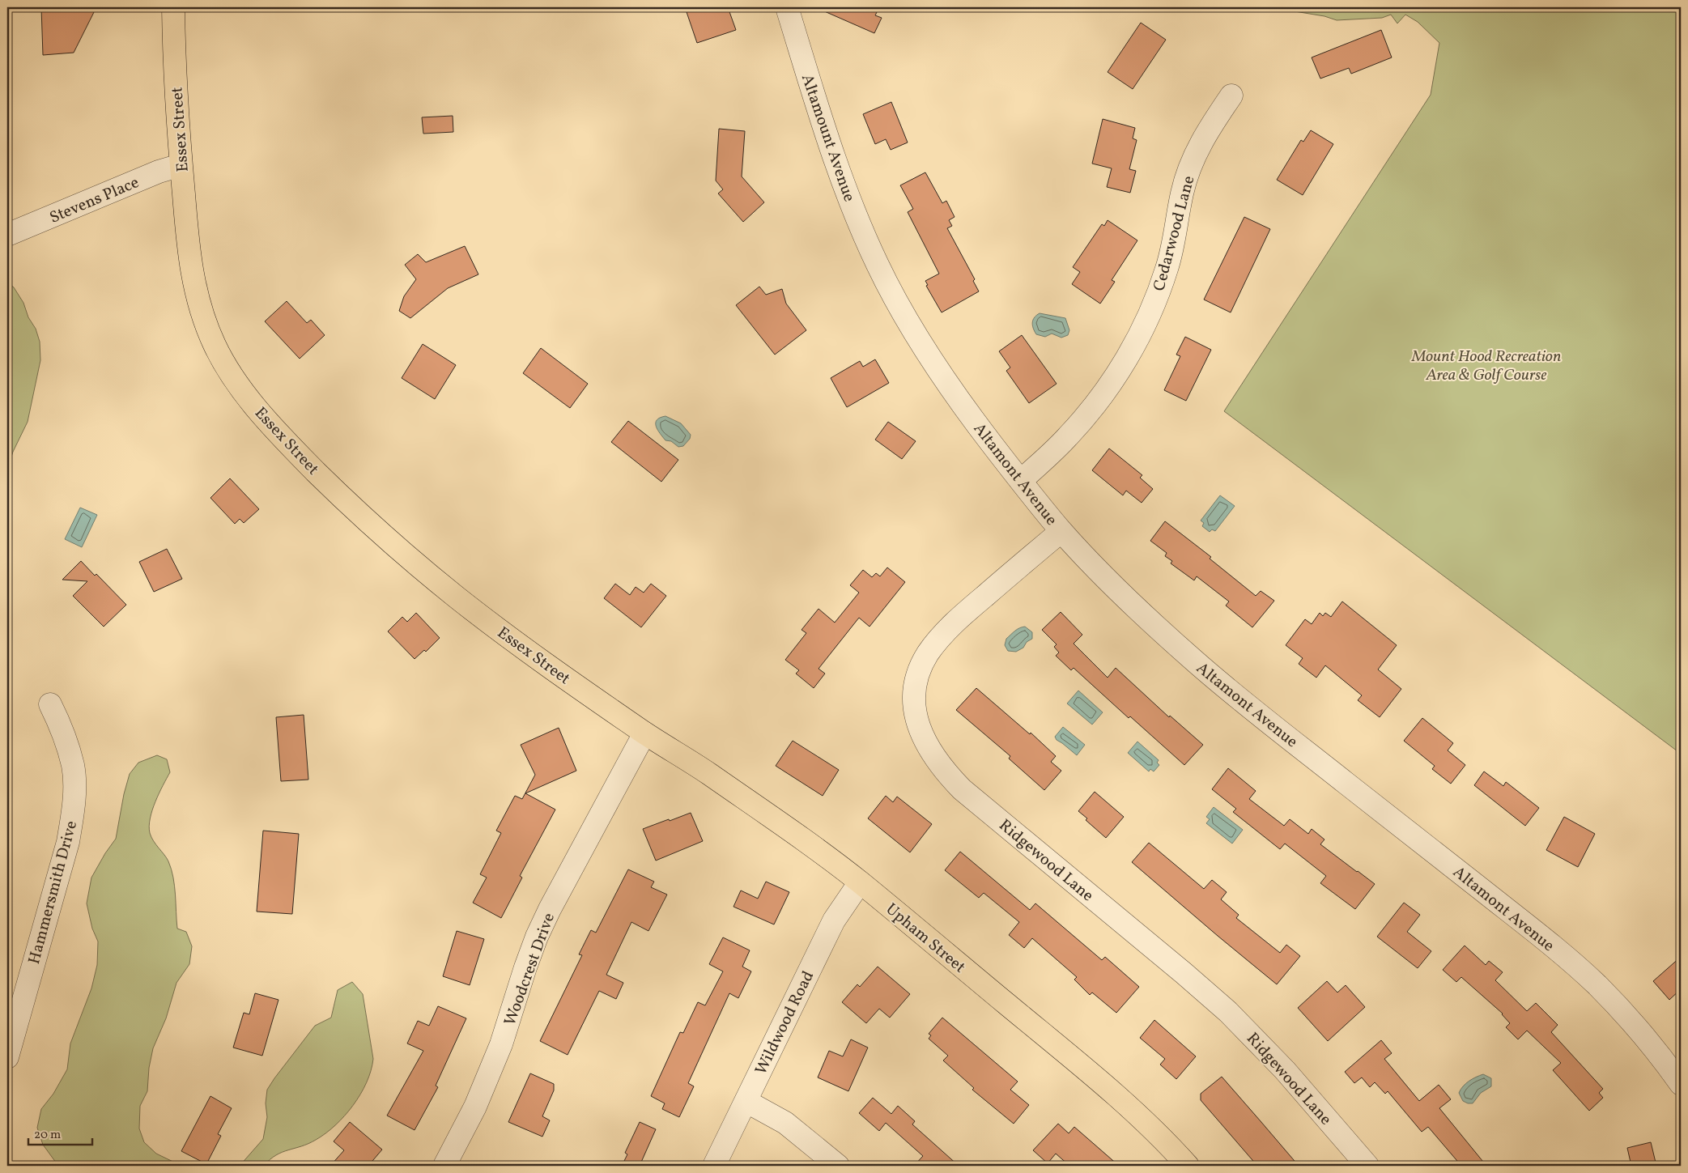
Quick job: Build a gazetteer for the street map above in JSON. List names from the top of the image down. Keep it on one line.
{"streets":{"main road":["Essex Street","Upham Street"],"street":["Altamount Avenue","Stevens Place","Cedarwood Lane","Altamont Avenue","Ridgewood Lane","Hammersmith Drive","Woodcrest Drive","Wildwood Road"]},"crossings":[["Essex Street","Stevens Place"],["Essex Street","Upham Street"],["Essex Street","Woodcrest Drive"],["Altamount Avenue","Altamont Avenue"],["Cedarwood Lane","Altamont Avenue"],["Altamont Avenue","Ridgewood Lane"],["Upham Street","Woodcrest Drive"],["Upham Street","Wildwood Road"]],"parks":["Mount Hood Recreation Area & Golf Course"],"scale_bar":"20 m"}
